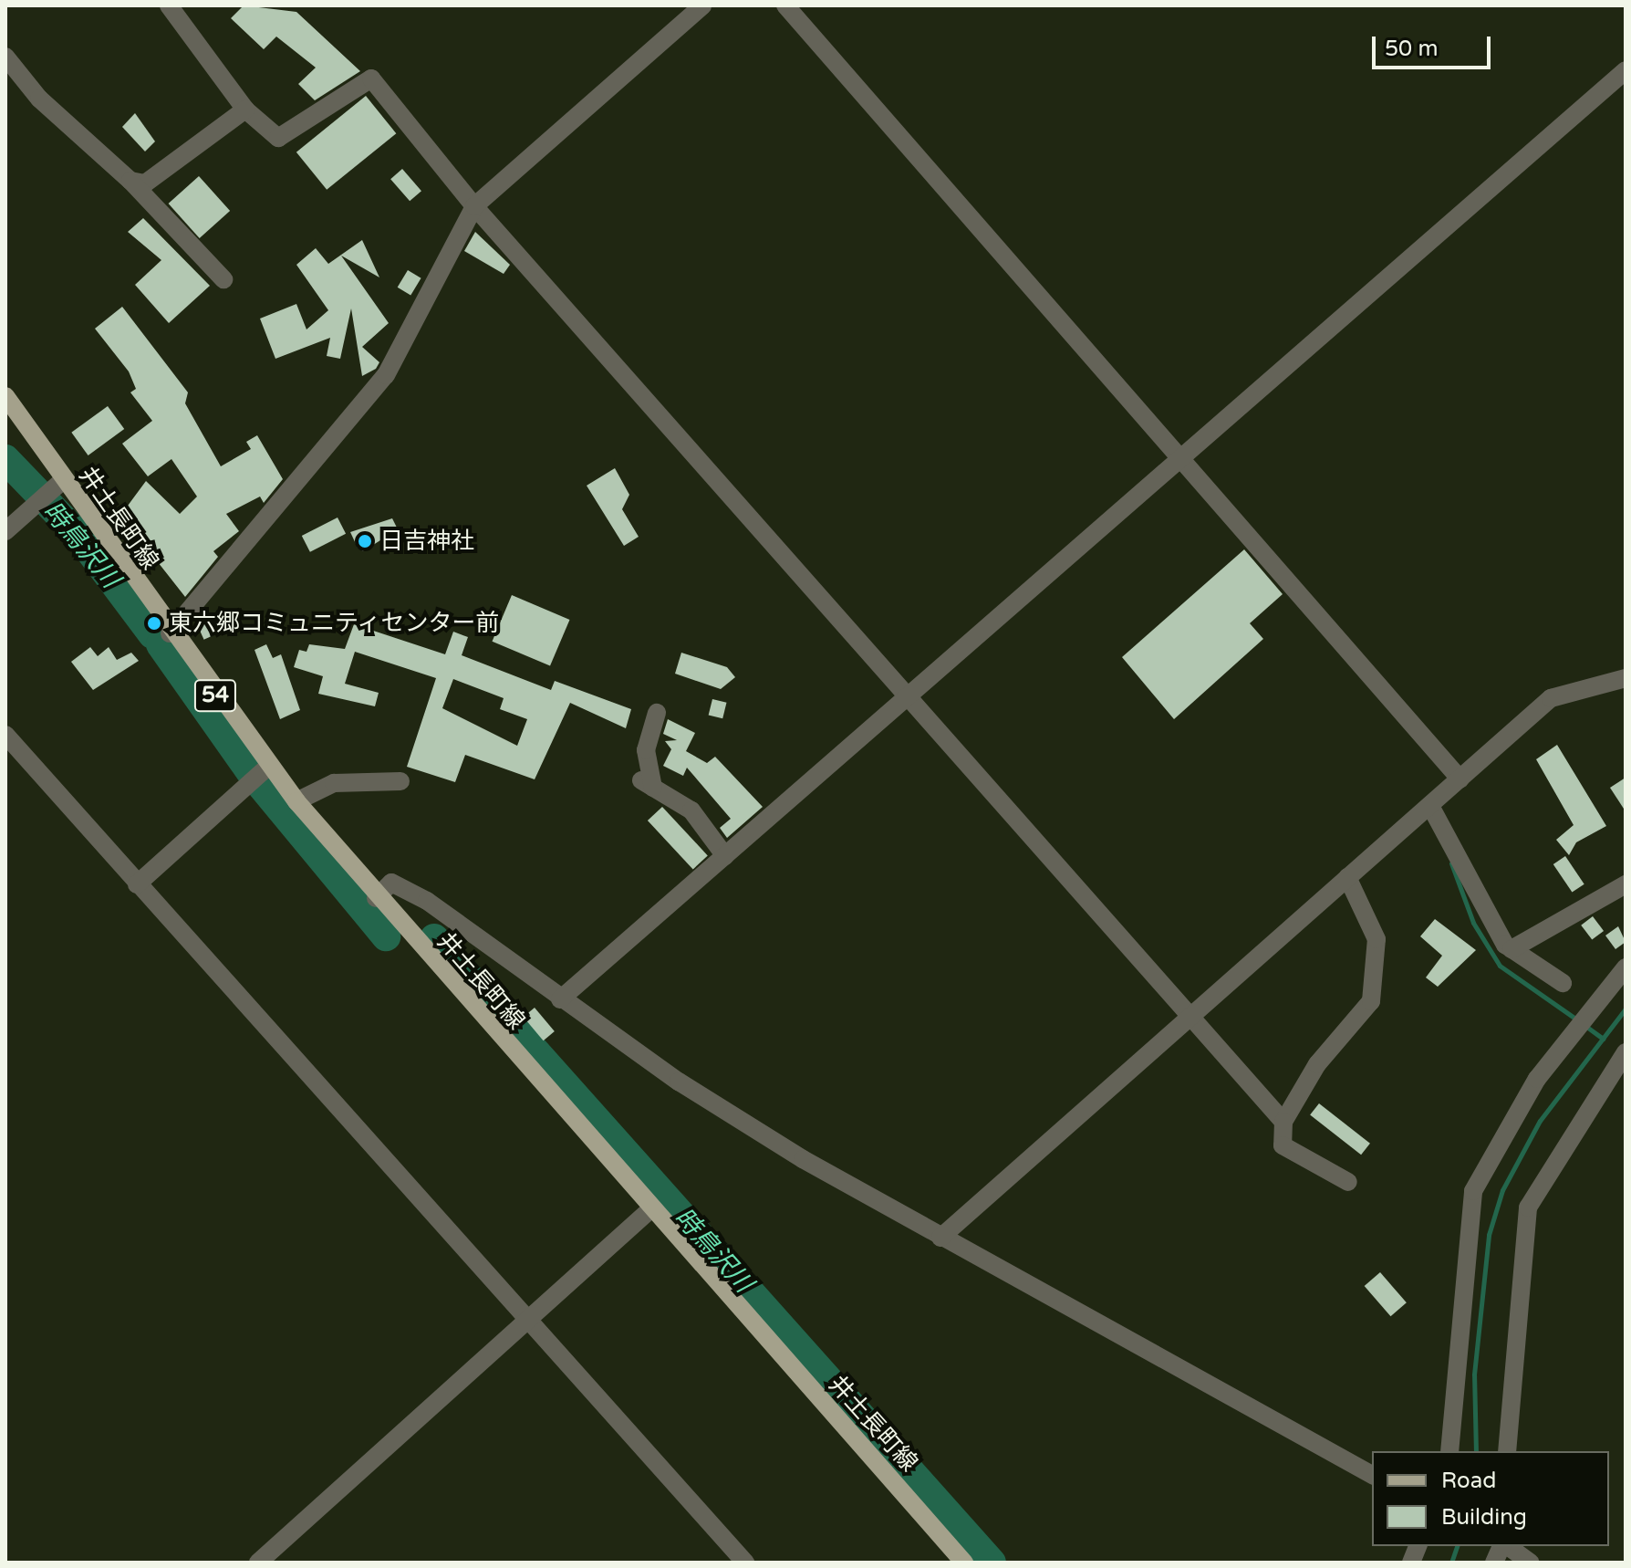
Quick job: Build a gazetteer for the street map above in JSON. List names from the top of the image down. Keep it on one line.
{"streets":{"main road":["井土長町線","54"]},"water":["時鳥沢川"],"places":["日吉神社","東六郷コミュニティセンター前"],"legend":["Road","Building"],"scale_bar":"50 m"}
